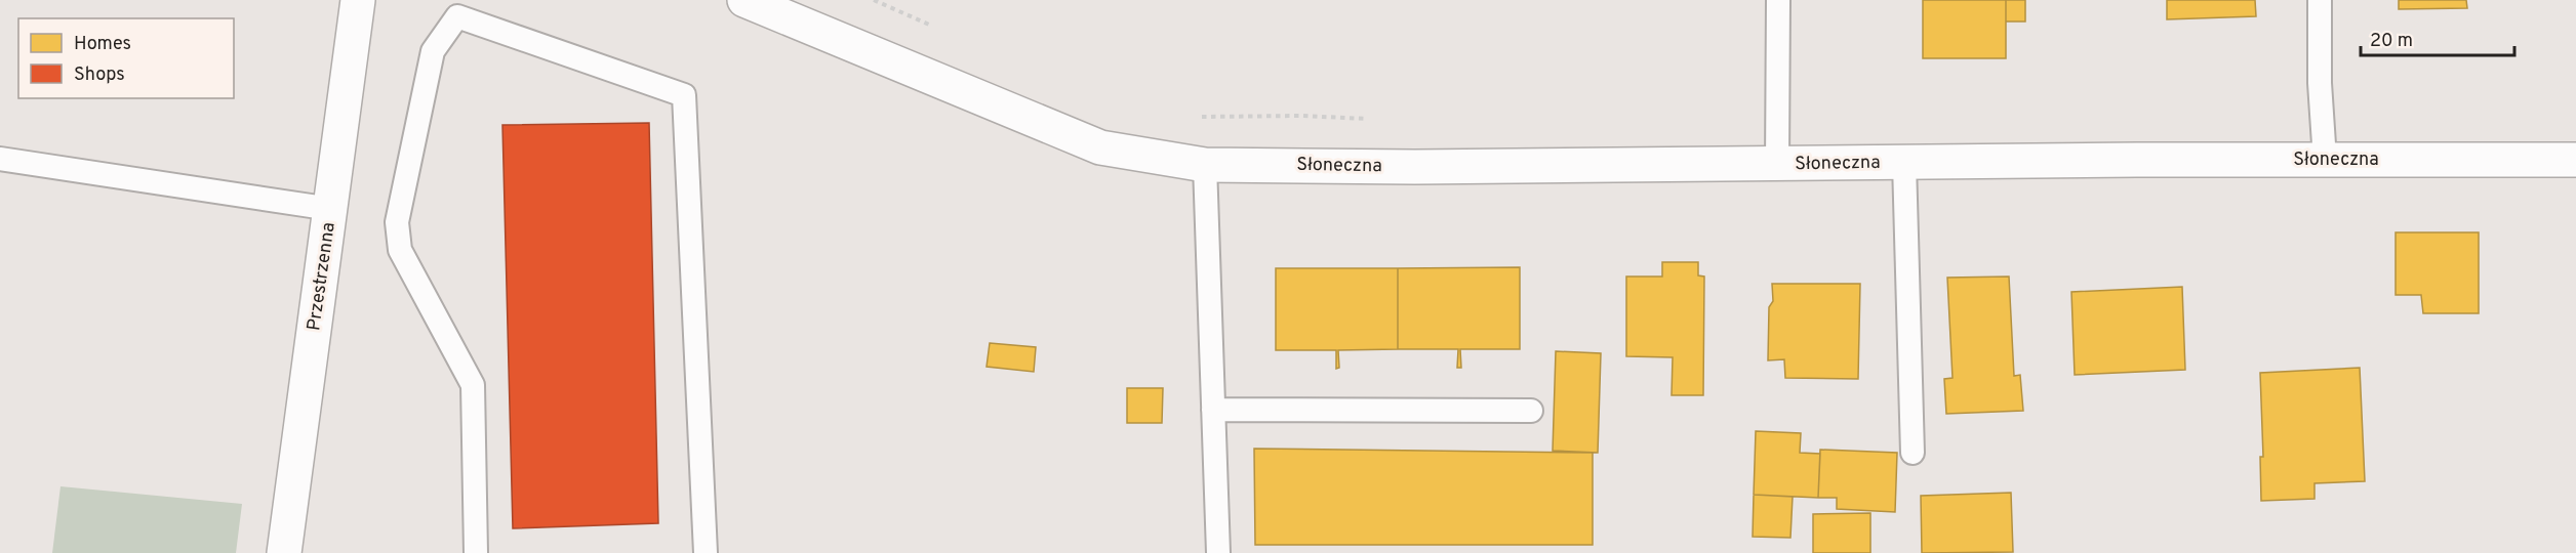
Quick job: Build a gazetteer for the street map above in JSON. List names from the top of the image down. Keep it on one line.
{"streets":{"street":["Słoneczna","Przestrzenna"]},"legend":["Homes","Shops"],"scale_bar":"20 m"}
